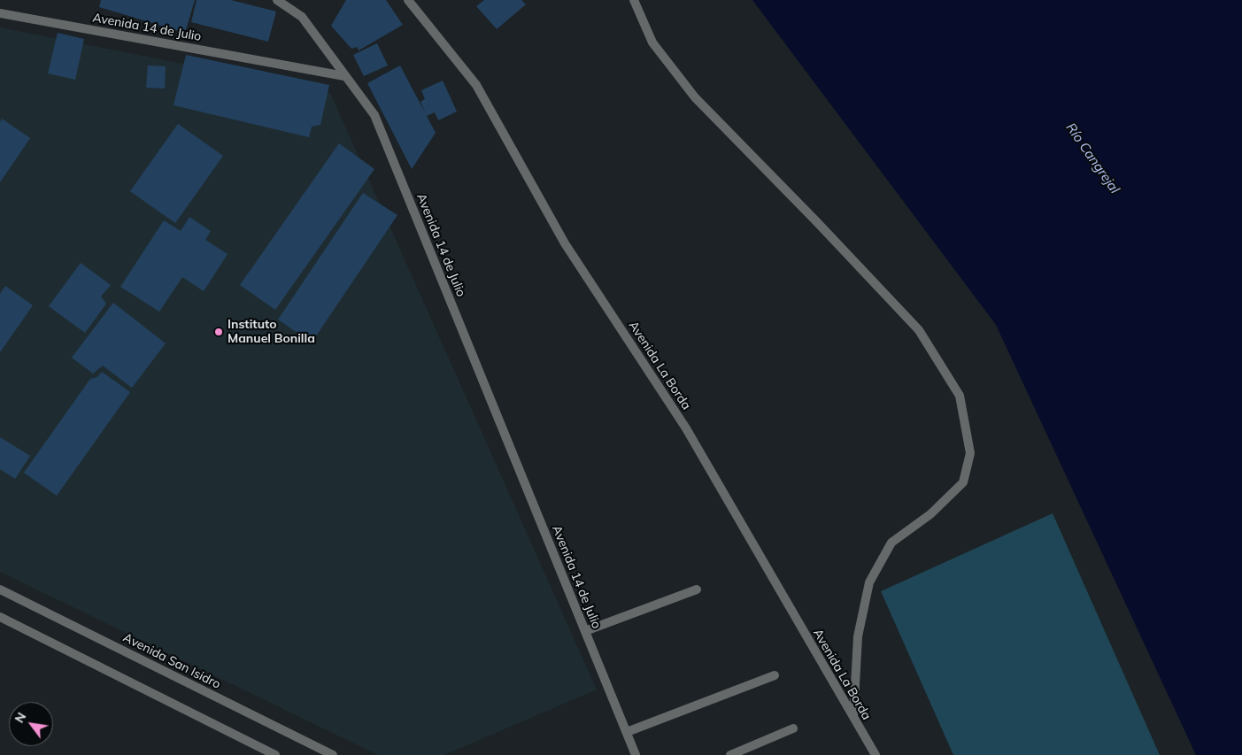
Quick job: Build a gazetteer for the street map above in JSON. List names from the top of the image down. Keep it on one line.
{"streets":{"street":["Avenida 14 de Julio","Avenida La Borda","Avenida San Isidro"]},"water":["Río Cangrejal"],"places":["Instituto Manuel Bonilla"],"north":"top left"}
